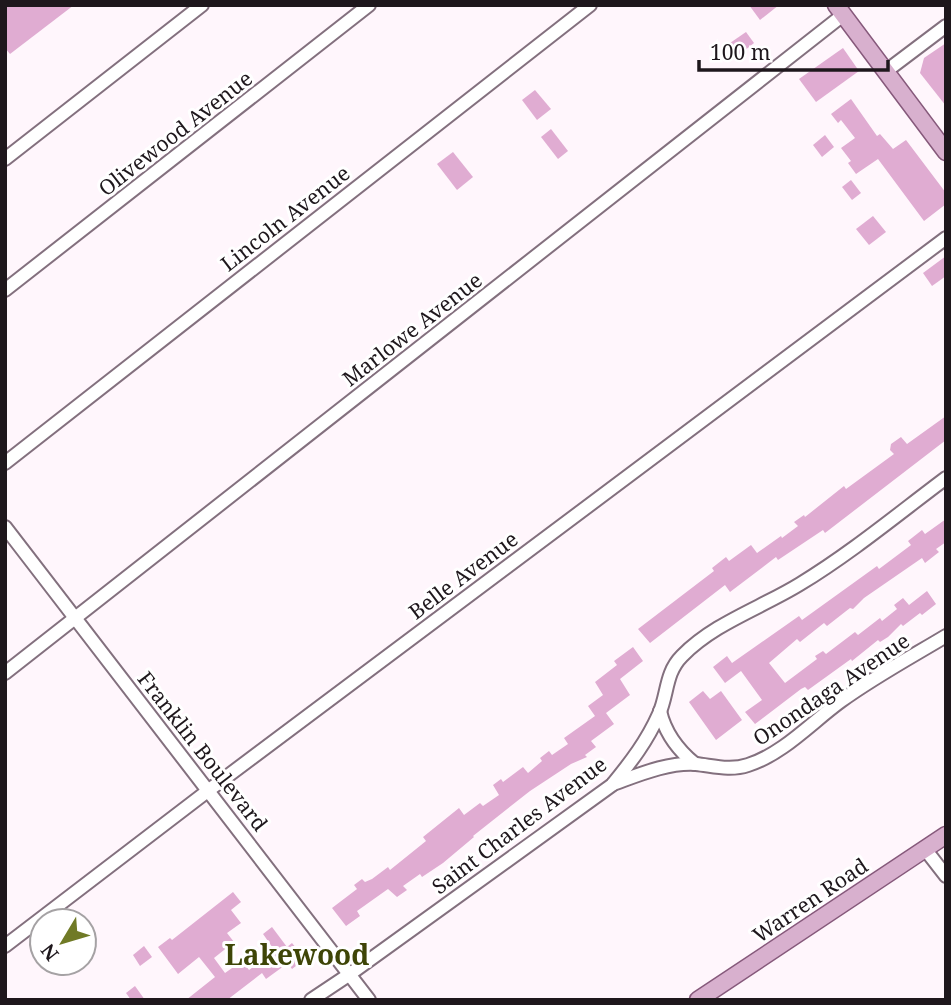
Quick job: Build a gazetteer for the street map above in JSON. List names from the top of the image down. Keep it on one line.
{"streets":{"main road":["Warren Road"],"street":["Olivewood Avenue","Lincoln Avenue","Marlowe Avenue","Belle Avenue","Onondaga Avenue","Franklin Boulevard","Saint Charles Avenue"]},"crossings":[["Marlowe Avenue","Franklin Boulevard"],["Belle Avenue","Franklin Boulevard"],["Onondaga Avenue","Saint Charles Avenue"],["Franklin Boulevard","Saint Charles Avenue"]],"districts":["Lakewood"],"scale_bar":"100 m","north":"bottom left"}
